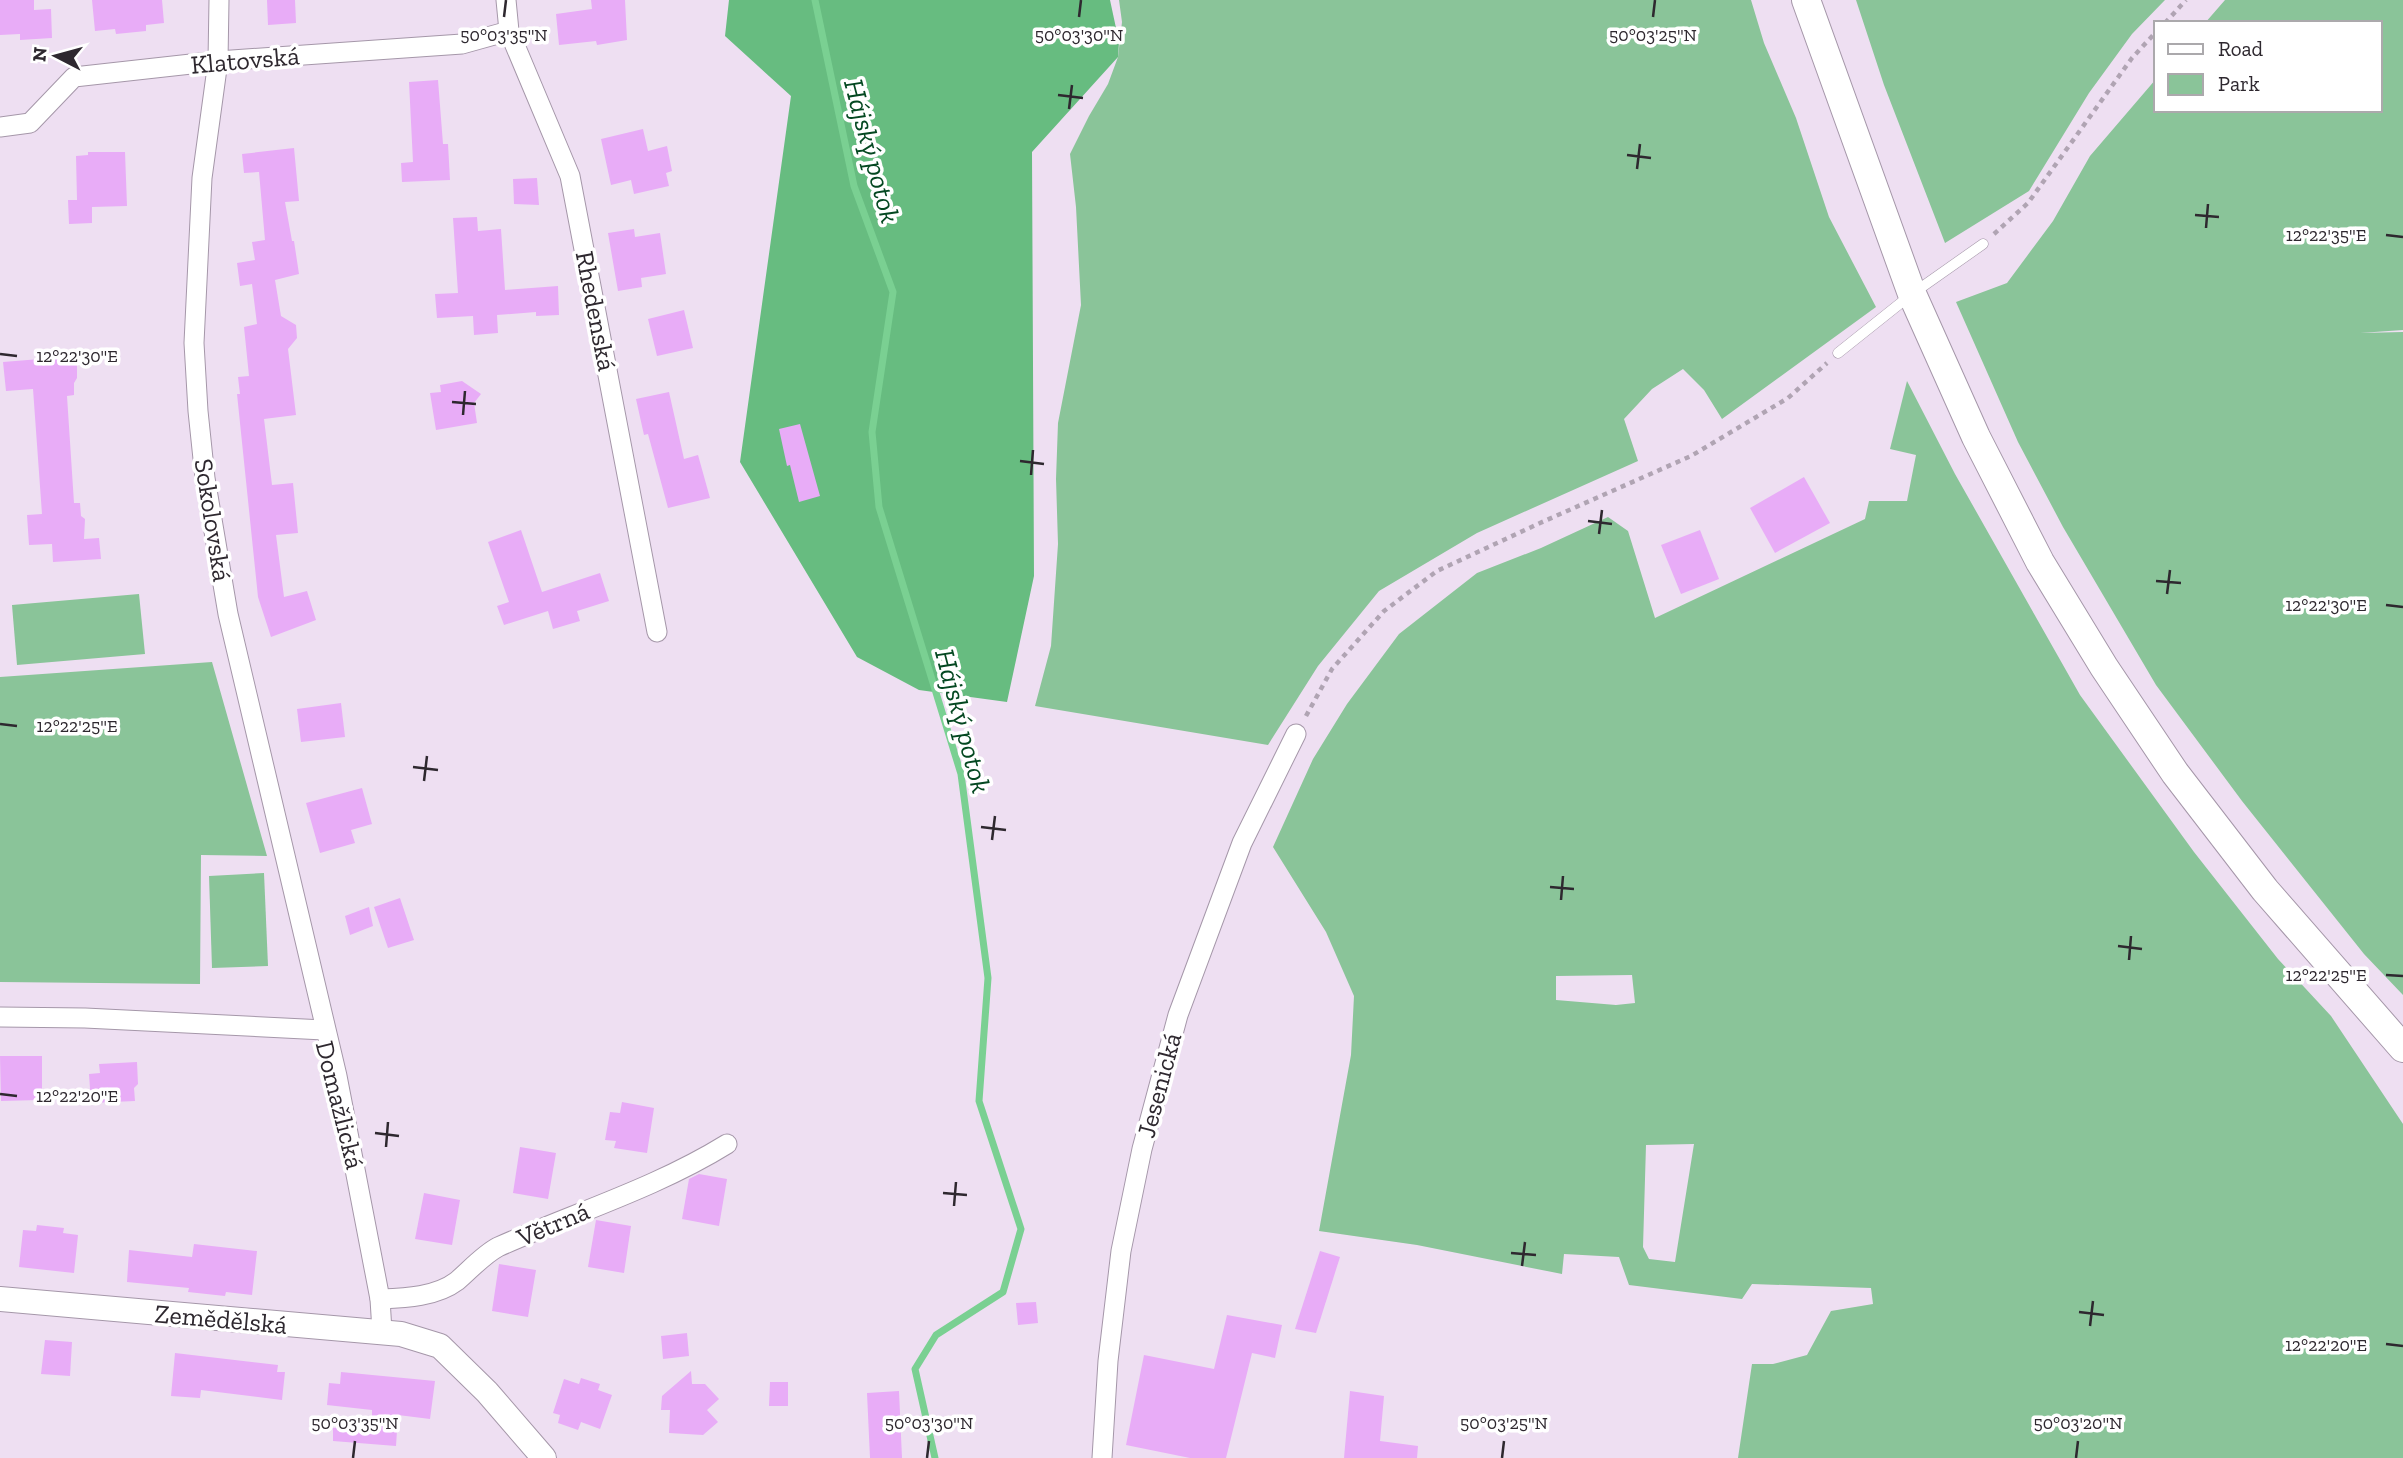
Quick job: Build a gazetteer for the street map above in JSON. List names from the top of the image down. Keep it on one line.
{"streets":{"street":["Klatovská","Rhedenská","Sokolovská","Jesenická","Domažlická","Větrná","Zemědělská"]},"crossings":[["Klatovská","Rhedenská"],["Klatovská","Sokolovská"],["Sokolovská","Domažlická"],["Domažlická","Větrná"],["Domažlická","Zemědělská"]],"water":["Hájský potok"],"legend":["Road","Park"],"north":"left","coordinates":["50°03'35\"N","50°03'30\"N","50°03'25\"N","12°22'35\"E","12°22'30\"E","12°22'25\"E","12°22'20\"E","50°03'20\"N"]}
